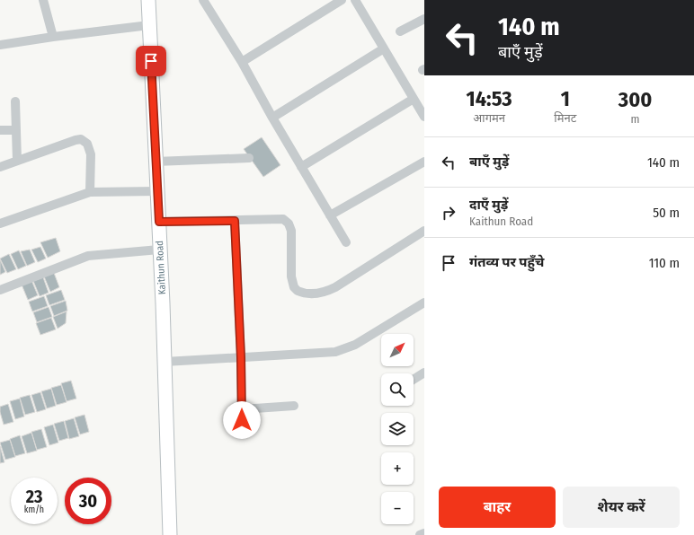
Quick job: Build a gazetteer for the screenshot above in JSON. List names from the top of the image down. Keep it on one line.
{"streets":{"street":["Kaithun Road"]},"north":"top right","page":{"turn":["140 m","बाएँ मुड़ें"],"eta":["14:53","आगमन","1","मिनट","300","m"],"list":[{"name":"बाएँ मुड़ें","value":"140 m"},{"name":"दाएँ मुड़ें","note":"Kaithun Road","value":"50 m"},{"name":"गंतव्य पर पहुँचे","value":"110 m"}],"map_buttons":["+","−"],"speed":"23 km/h","limit":"30","buttons":["बाहर","शेयर करें"]}}
